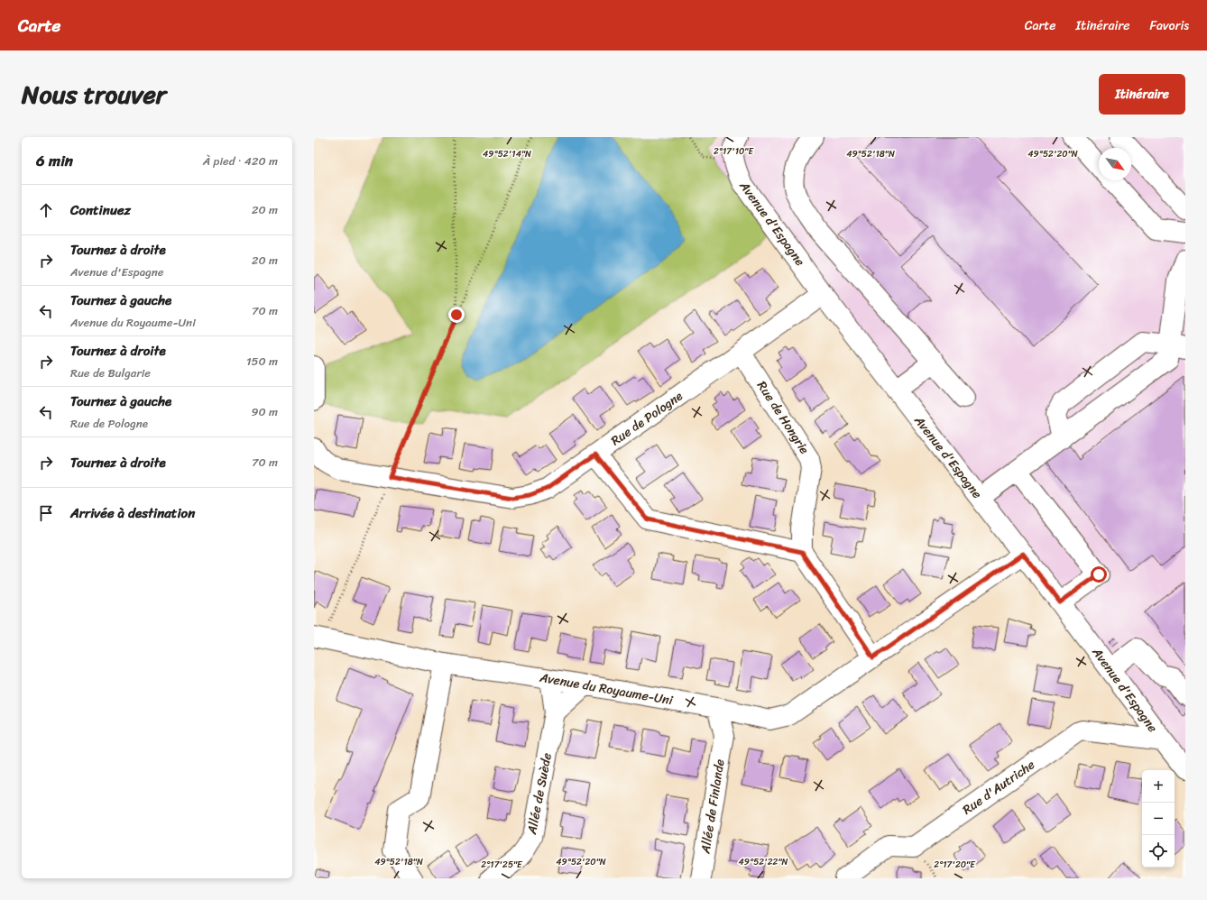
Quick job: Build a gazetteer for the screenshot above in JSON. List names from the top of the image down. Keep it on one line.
{"streets":{"street":["Avenue d'Espagne","Rue de Hongrie","Rue de Pologne","Avenue du Royaume-Uni","Rue d'Autriche","Allée de Suède","Allée de Finlande"]},"crossings":[["Avenue d'Espagne","Rue de Pologne"],["Avenue d'Espagne","Avenue du Royaume-Uni"],["Avenue d'Espagne","Rue d'Autriche"],["Rue de Hongrie","Rue de Pologne"],["Avenue du Royaume-Uni","Allée de Suède"],["Avenue du Royaume-Uni","Allée de Finlande"]],"north":"bottom right","page":{"header":"Carte","nav":["Carte","Itinéraire","Favoris"],"title":"Nous trouver","buttons":"Itinéraire","heading":["6 min","À pied · 420 m"],"list":[["Continuez","20 m"],["Tournez à droite","Avenue d'Espagne","20 m"],["Tournez à gauche","Avenue du Royaume-Uni","70 m"],["Tournez à droite","Rue de Bulgarie","150 m"],["Tournez à gauche","Rue de Pologne","90 m"],["Tournez à droite","70 m"],"Arrivée à destination"],"map_buttons":["+","−"]},"coordinates":["2°17'10\"E","49°52'18\"N","49°52'20\"N","49°52'14\"N","49°52'22\"N","2°17'25\"E","2°17'20\"E"]}
